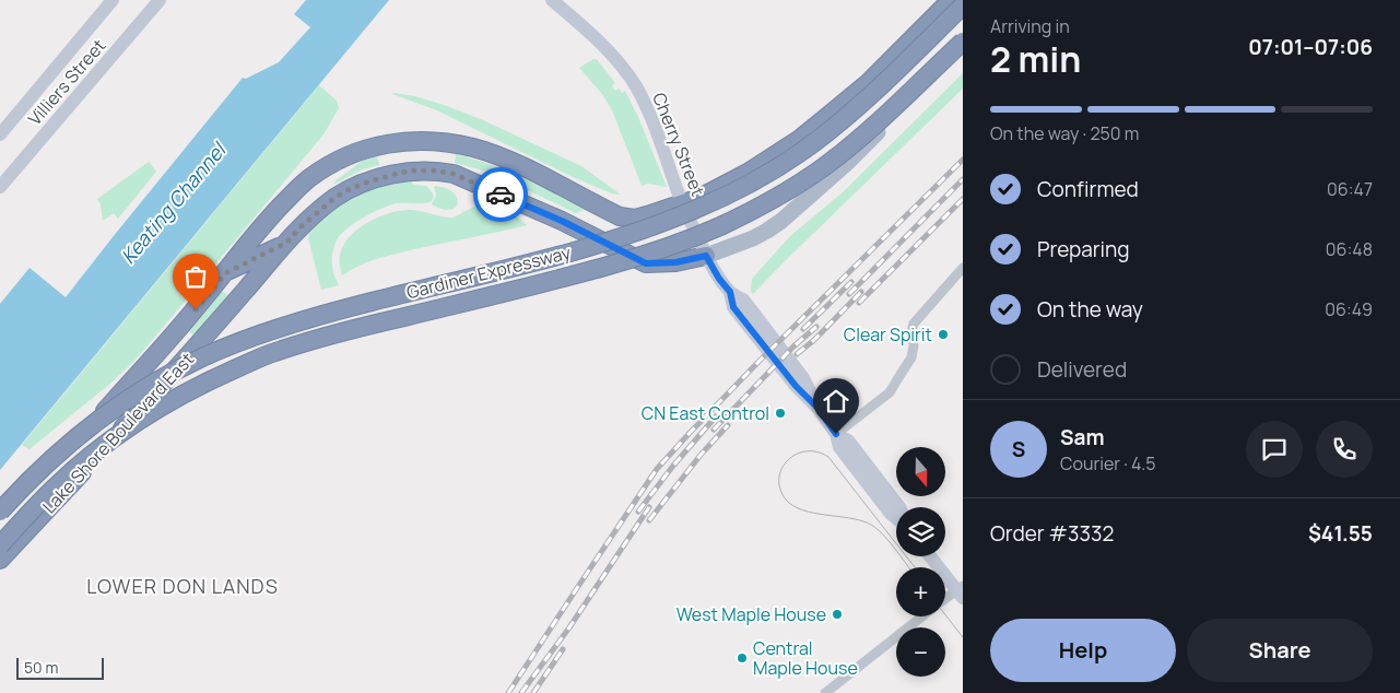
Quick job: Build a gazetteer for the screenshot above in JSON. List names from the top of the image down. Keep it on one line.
{"streets":{"highway":["Gardiner Expressway","Lake Shore Boulevard East"],"street":["Villiers Street","Cherry Street"]},"crossings":[["Cherry Street","Lake Shore Boulevard East"],["Gardiner Expressway","Lake Shore Boulevard East"]],"districts":["LOWER DON LANDS"],"water":["Keating Channel"],"places":["Clear Spirit","CN East Control","West Maple House","Central Maple House"],"scale_bar":"50 m","north":"bottom","page":{"heading":["2 min","Arriving in","07:01–07:06"],"panel":["Sam","Courier · 4.5","Order #3332","$41.55"],"bar":"On the way · 250 m","list":[["Confirmed","06:47"],["Preparing","06:48"],["On the way","06:49"],"Delivered"],"round":"S","map_buttons":["+","−"],"buttons":["Help","Share"],"scale":"50 m"}}
